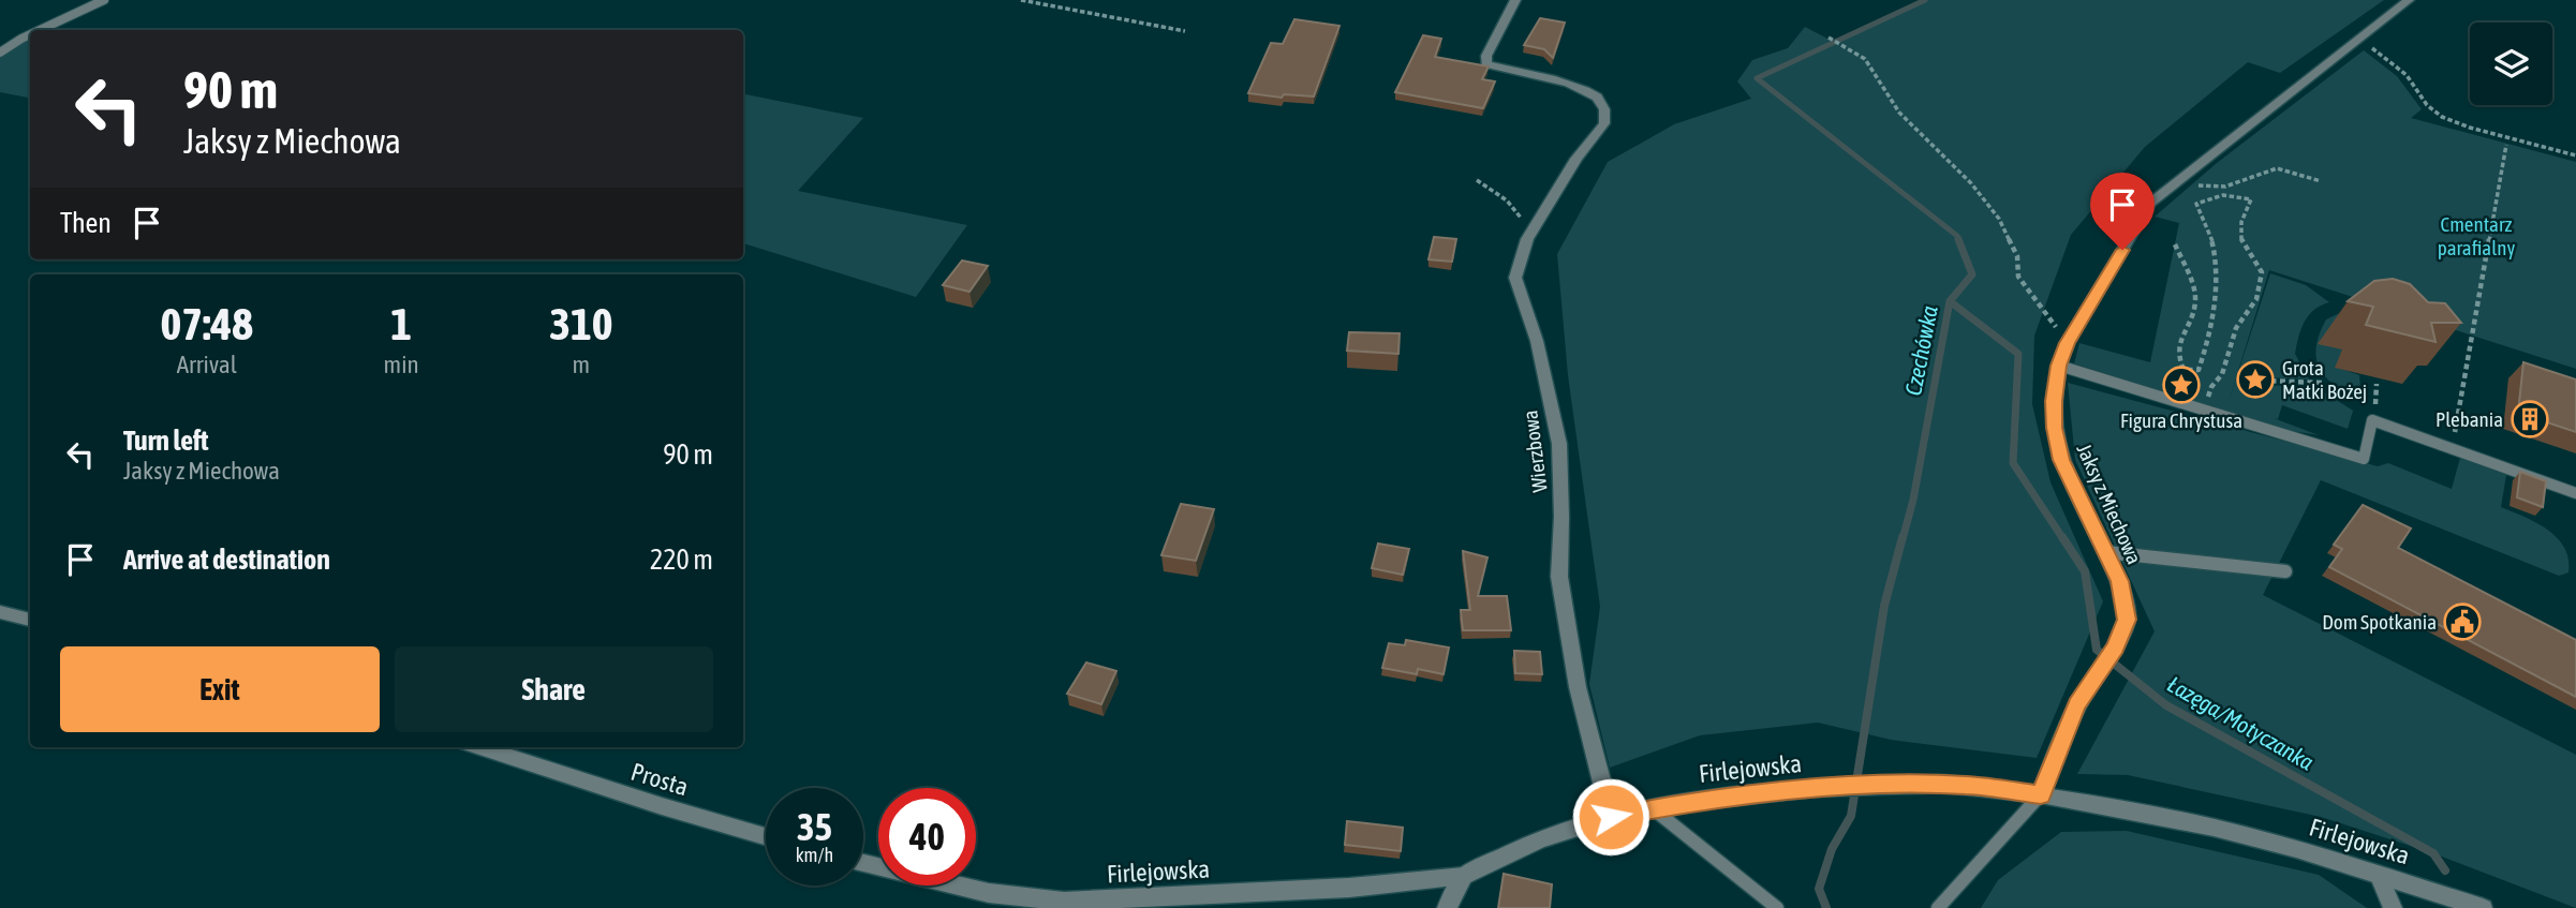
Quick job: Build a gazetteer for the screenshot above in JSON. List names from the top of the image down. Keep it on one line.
{"streets":{"street":["Wierzbowa","Jaksy z Miechowa","Firlejowska","Prosta"]},"crossings":[["Wierzbowa","Firlejowska"],["Jaksy z Miechowa","Firlejowska"]],"water":["Czechówka","Łazęga/Motyczanka"],"parks":["Cmentarz parafialny"],"places":{"place":["Grota Matki Bożej","Figura Chrystusa"],"building":["Plebania"],"public building":["Dom Spotkania"]},"page":{"turn":["90 m","Jaksy z Miechowa"],"then":"Then","eta":["07:48","Arrival","1","min","310","m"],"list":[{"name":"Turn left","note":"Jaksy z Miechowa","value":"90 m"},{"name":"Arrive at destination","value":"220 m"}],"buttons":["Exit","Share"],"speed":"35 km/h","limit":"40"}}
